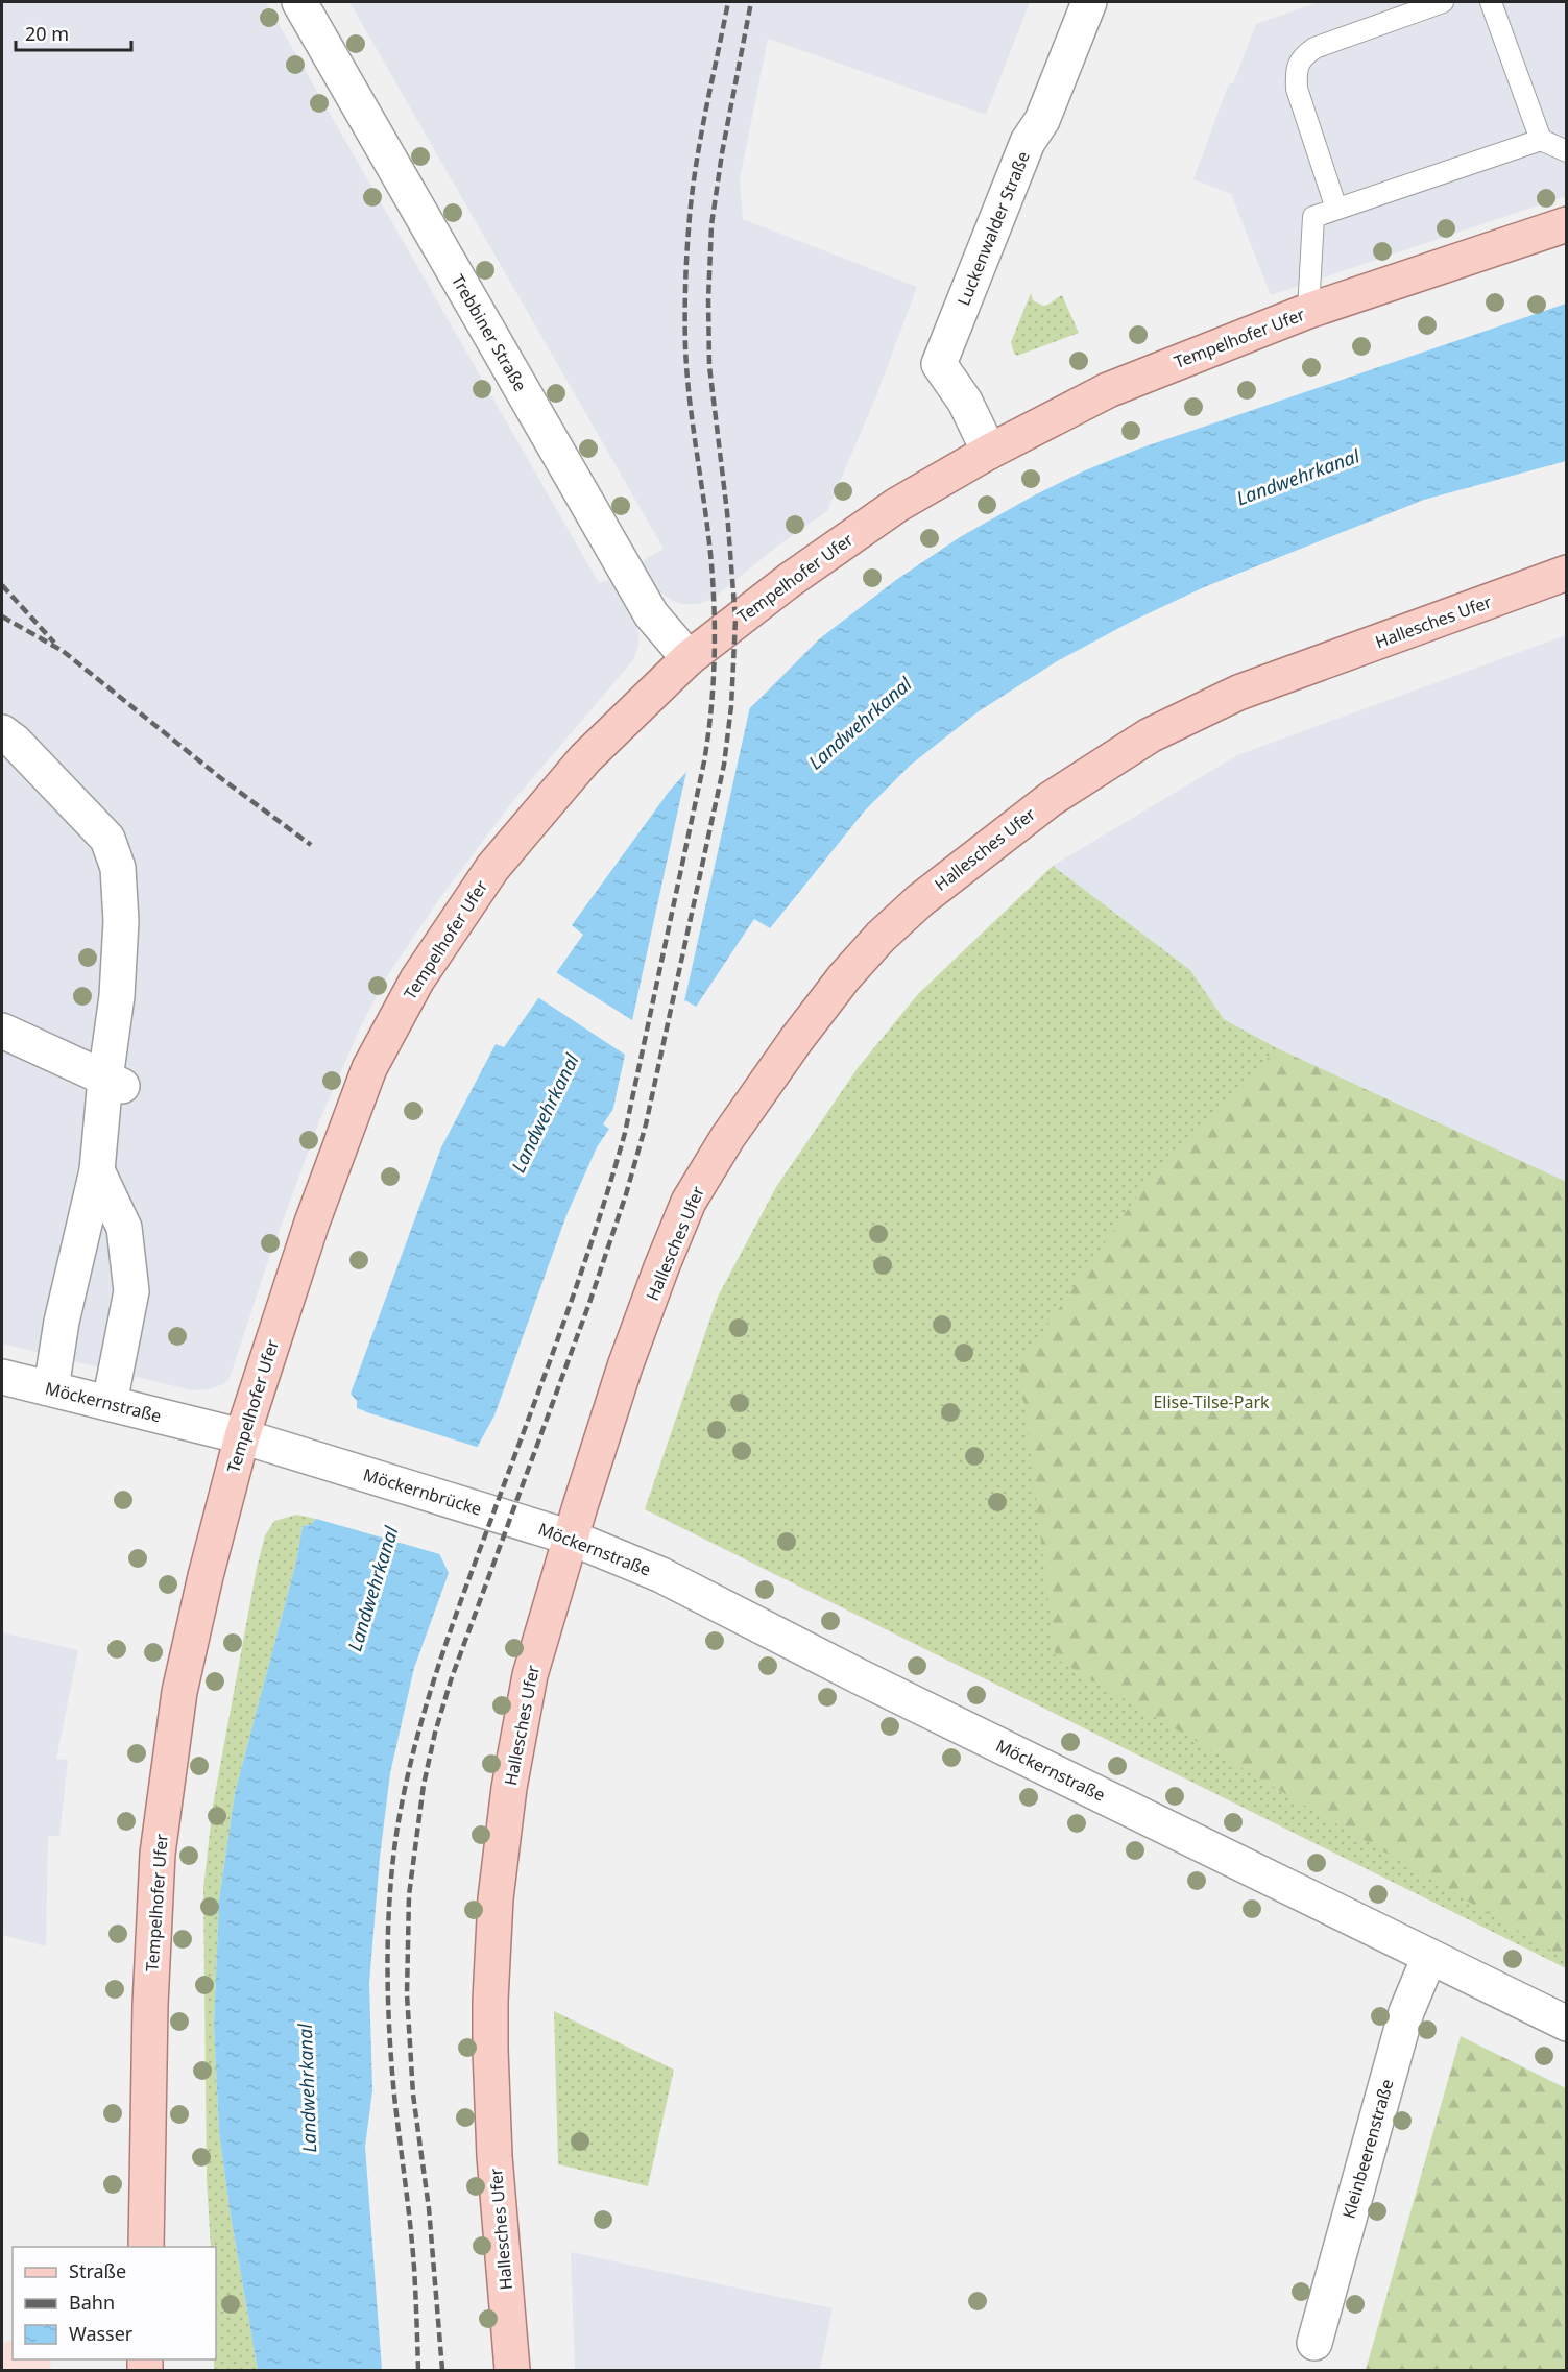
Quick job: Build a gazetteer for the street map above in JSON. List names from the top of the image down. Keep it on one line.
{"streets":{"main road":["Tempelhofer Ufer","Hallesches Ufer"],"street":["Luckenwalder Straße","Trebbiner Straße","Möckernstraße","Möckernbrücke","Kleinbeerenstraße"]},"crossings":[["Luckenwalder Straße","Tempelhofer Ufer"],["Trebbiner Straße","Tempelhofer Ufer"],["Tempelhofer Ufer","Möckernstraße"],["Hallesches Ufer","Möckernstraße"],["Möckernstraße","Möckernbrücke"],["Möckernstraße","Kleinbeerenstraße"]],"water":["Landwehrkanal"],"parks":["Elise-Tilse-Park"],"legend":["Straße","Bahn","Wasser"],"scale_bar":"20 m"}
